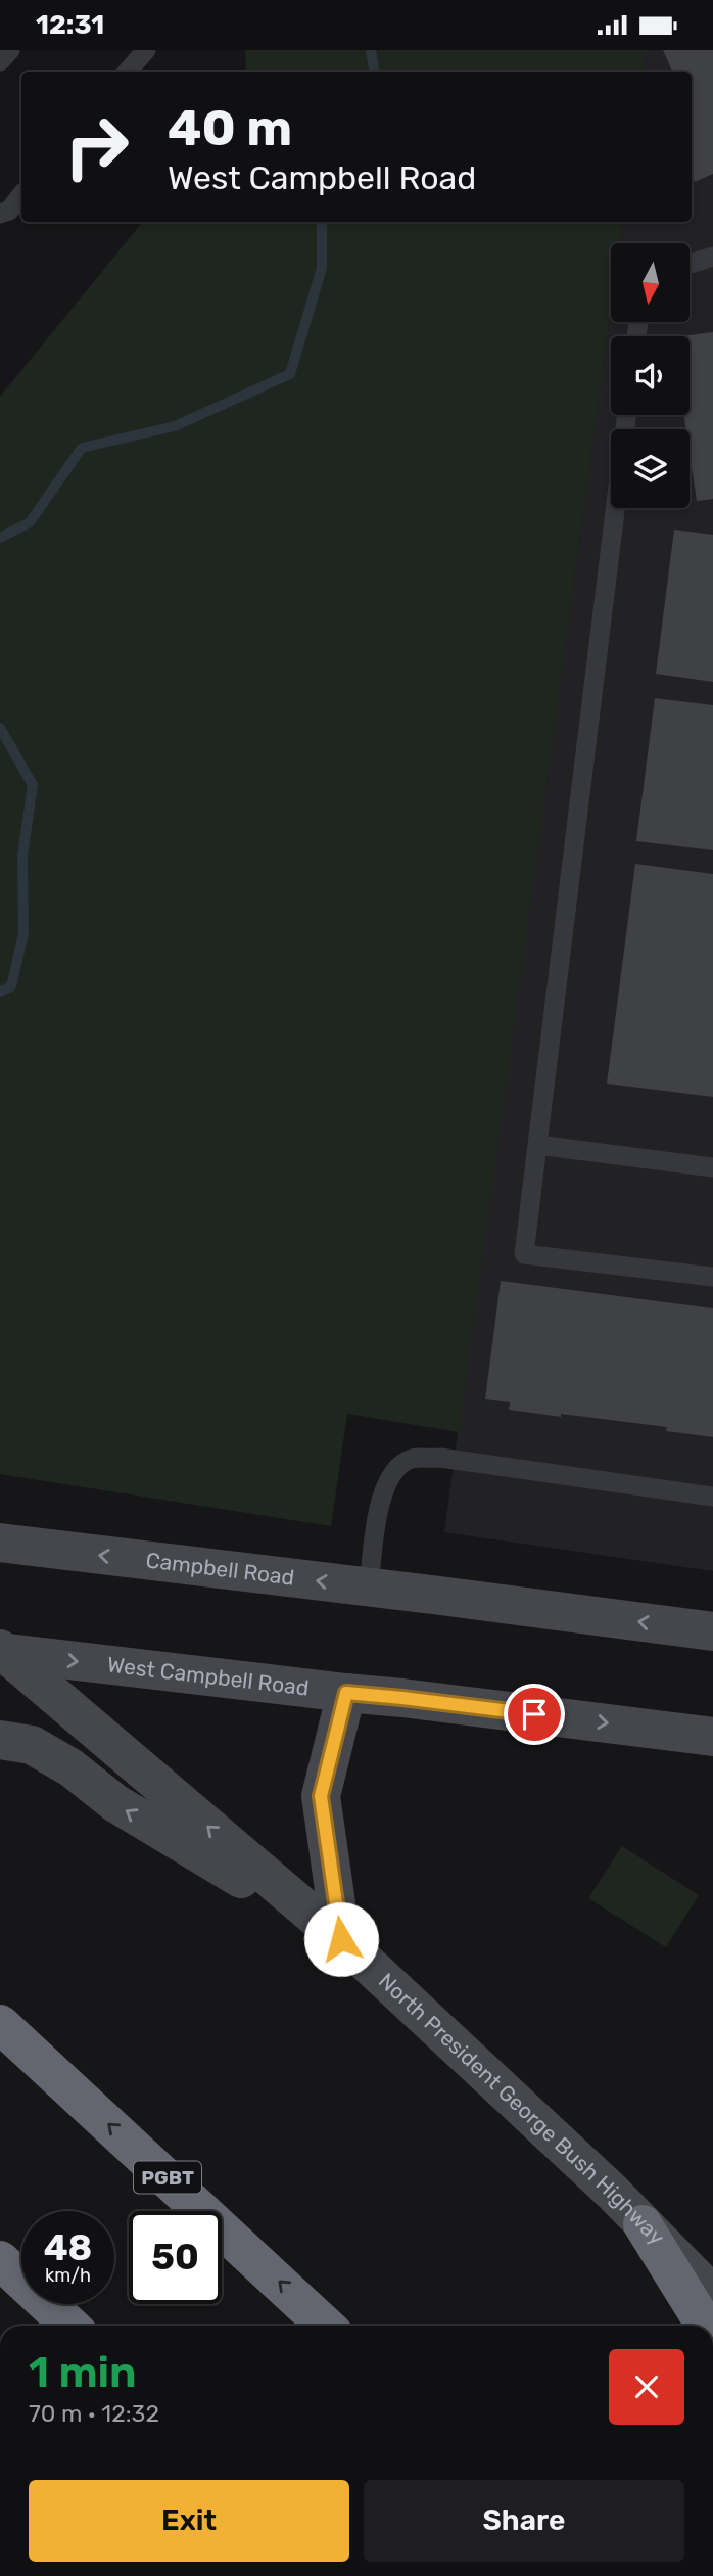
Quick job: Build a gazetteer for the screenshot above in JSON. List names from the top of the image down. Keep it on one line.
{"streets":{"highway":["PGBT"],"main road":["Campbell Road","West Campbell Road","North President George Bush Highway"]},"crossings":[["West Campbell Road","North President George Bush Highway"]],"north":"bottom","page":{"status":"12:31","turn":["40 m","West Campbell Road"],"speed":"48 km/h","limit":"50","heading":["1 min","70 m · 12:32"],"buttons":["Exit","Share"]}}
